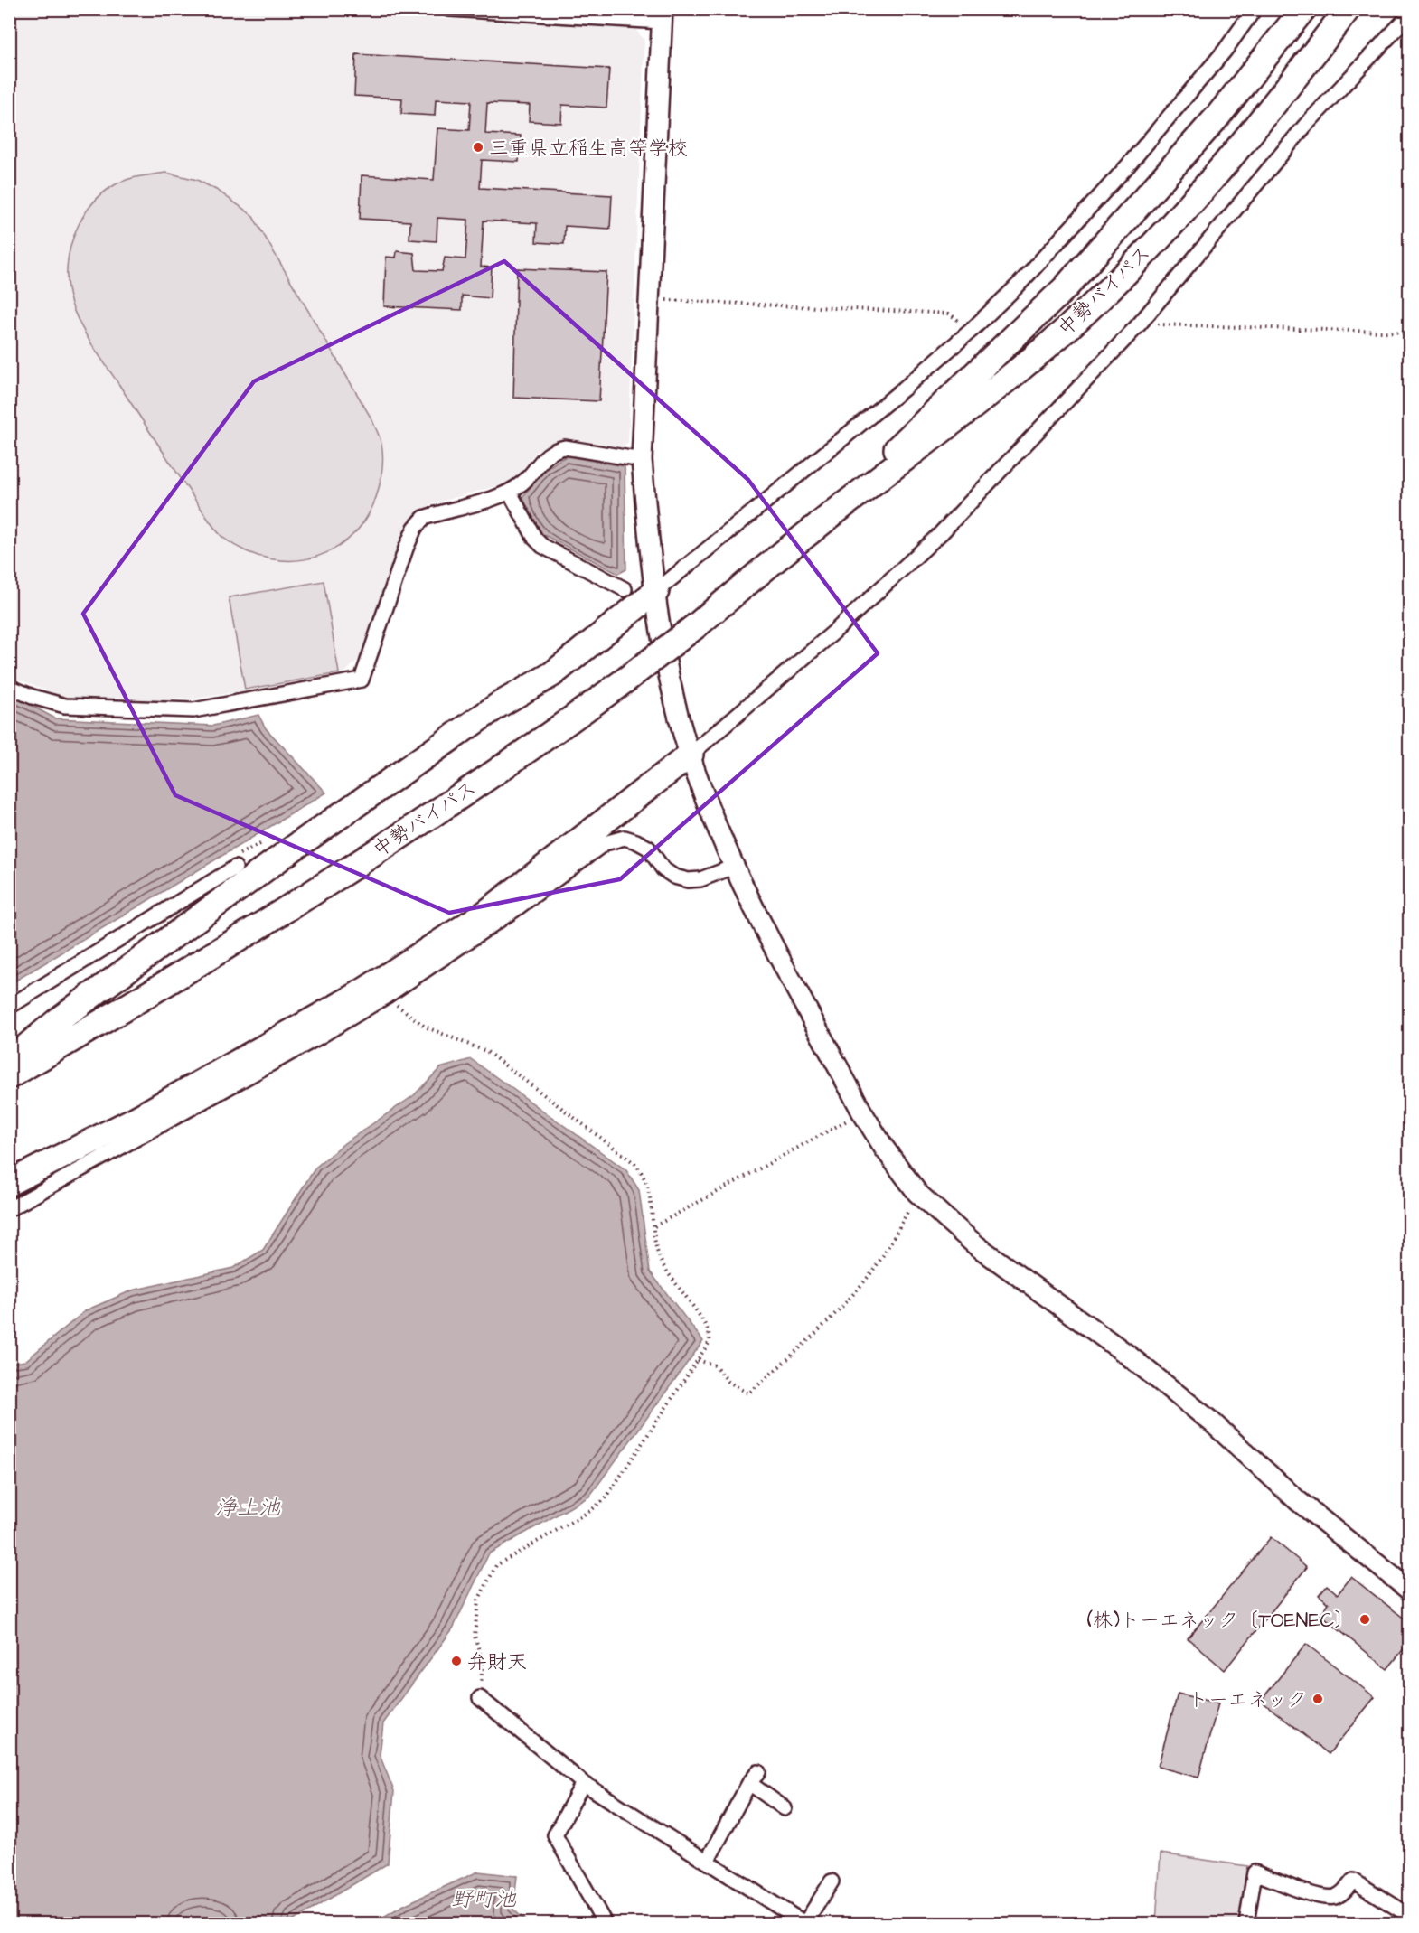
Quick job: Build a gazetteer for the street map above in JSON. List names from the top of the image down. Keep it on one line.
{"streets":{"highway":["中勢バイパス"]},"water":["浄土池","野町池"],"places":["三重県立稲生高等学校","(株)トーエネック〔TOENEC〕","弁財天","トーエネック"]}
